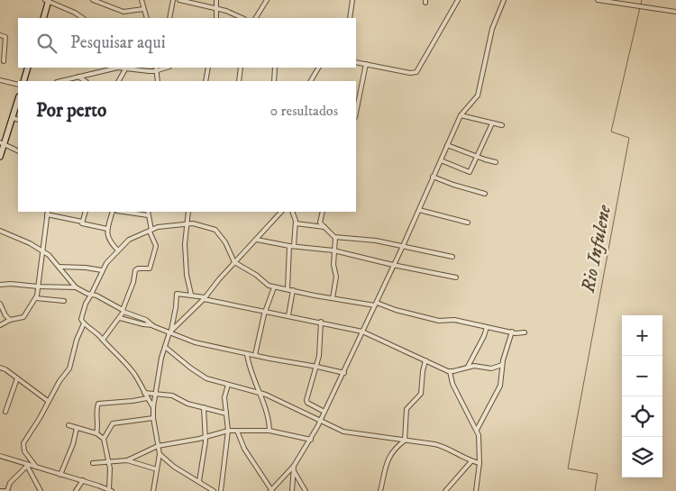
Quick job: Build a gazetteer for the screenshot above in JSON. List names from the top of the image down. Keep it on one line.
{"water":["Rio Infulene"],"page":{"search":"Pesquisar aqui","heading":["Por perto","0 resultados"],"map_buttons":["+","−"]}}
